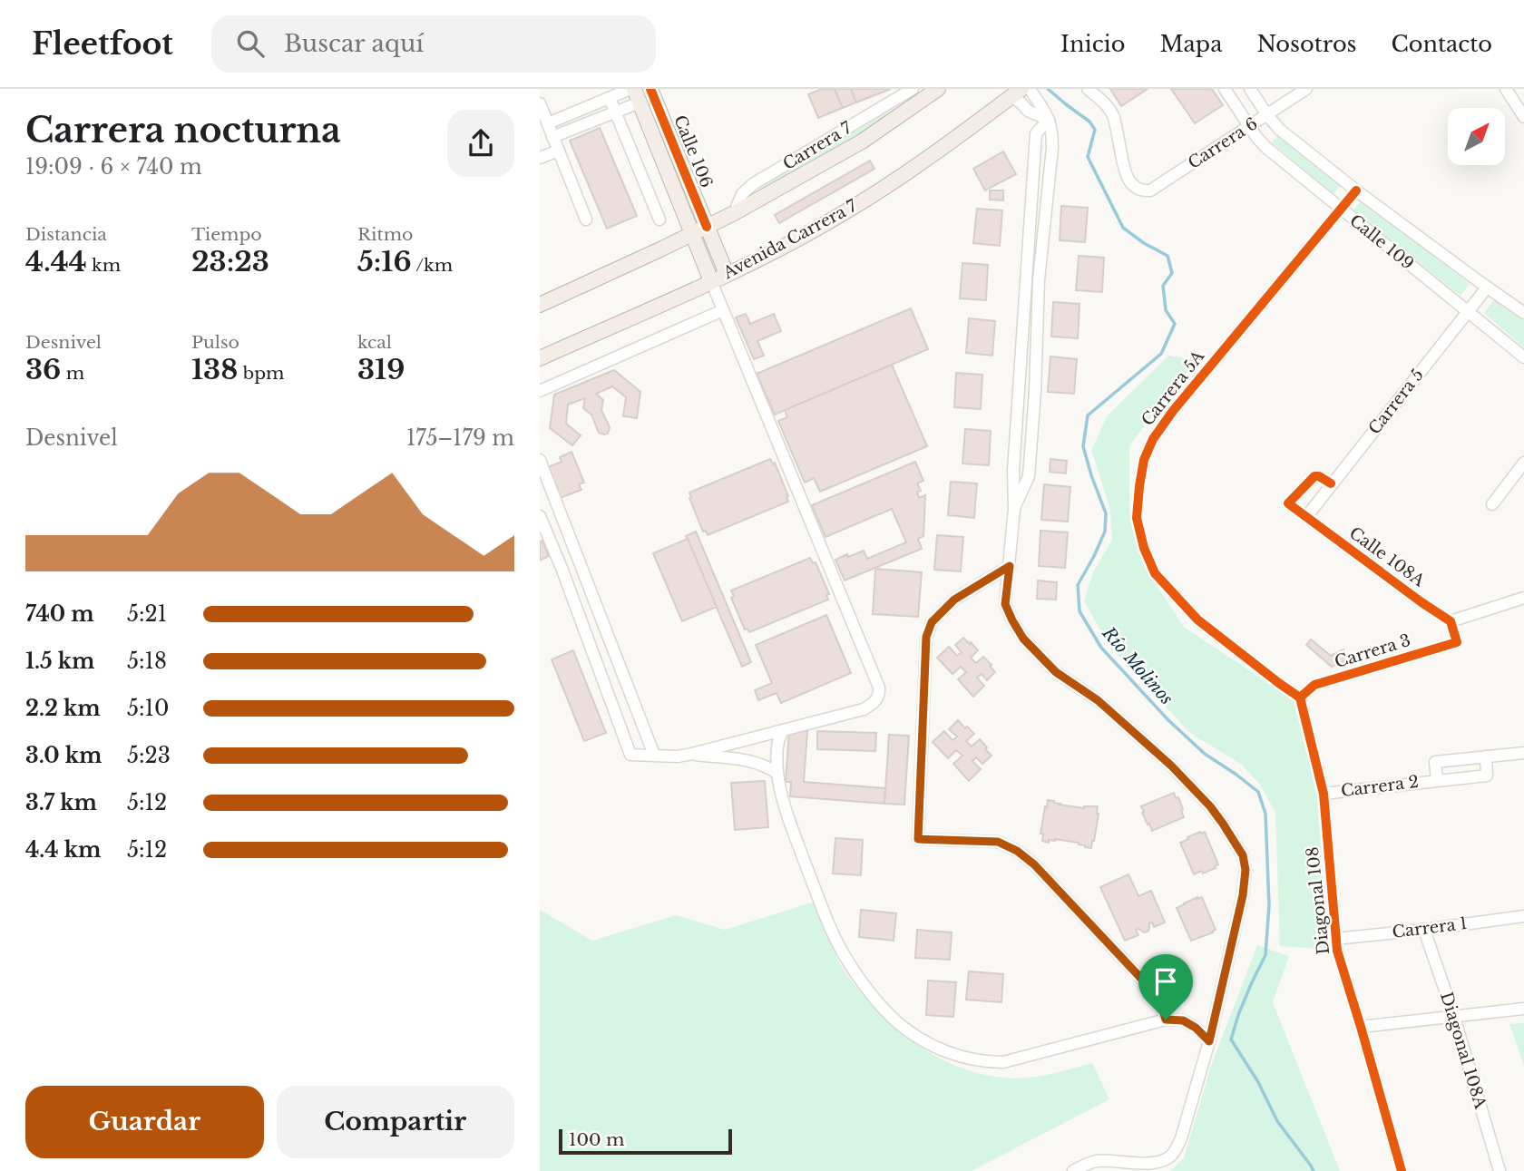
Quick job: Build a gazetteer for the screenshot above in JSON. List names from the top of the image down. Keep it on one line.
{"streets":{"main road":["Calle 106","Avenida Carrera 7"],"street":["Carrera 6","Carrera 7","Calle 109","Carrera 5A","Carrera 5","Calle 108A","Carrera 3","Carrera 2","Diagonal 108","Carrera 1","Diagonal 108A"]},"crossings":[["Carrera 6","Calle 109"],["Calle 106","Avenida Carrera 7"],["Calle 109","Carrera 5A"],["Calle 109","Carrera 5"],["Carrera 5A","Carrera 3"],["Carrera 5A","Diagonal 108"],["Carrera 5","Calle 108A"],["Calle 108A","Carrera 3"],["Carrera 3","Diagonal 108"],["Carrera 2","Diagonal 108"],["Diagonal 108","Carrera 1"],["Carrera 1","Diagonal 108A"]],"water":["Río Molinos"],"scale_bar":"100 m","north":"top right","page":{"header":"Fleetfoot","search":"Buscar aquí","nav":["Inicio","Mapa","Nosotros","Contacto"],"heading":["Carrera nocturna","19:09 · 6 × 740 m"],"stats":[["Distancia","4.44 km"],["Tiempo","23:23"],["Ritmo","5:16 /km"],["Desnivel","36 m"],["Pulso","138 bpm"],["kcal","319"]],"chart":["Desnivel","175–179 m"],"list":[{"name":"740 m","note":"5:21"},{"name":"1.5 km","note":"5:18"},{"name":"2.2 km","note":"5:10"},{"name":"3.0 km","note":"5:23"},{"name":"3.7 km","note":"5:12"},{"name":"4.4 km","note":"5:12"}],"buttons":["Guardar","Compartir"],"scale":"100 m"}}
